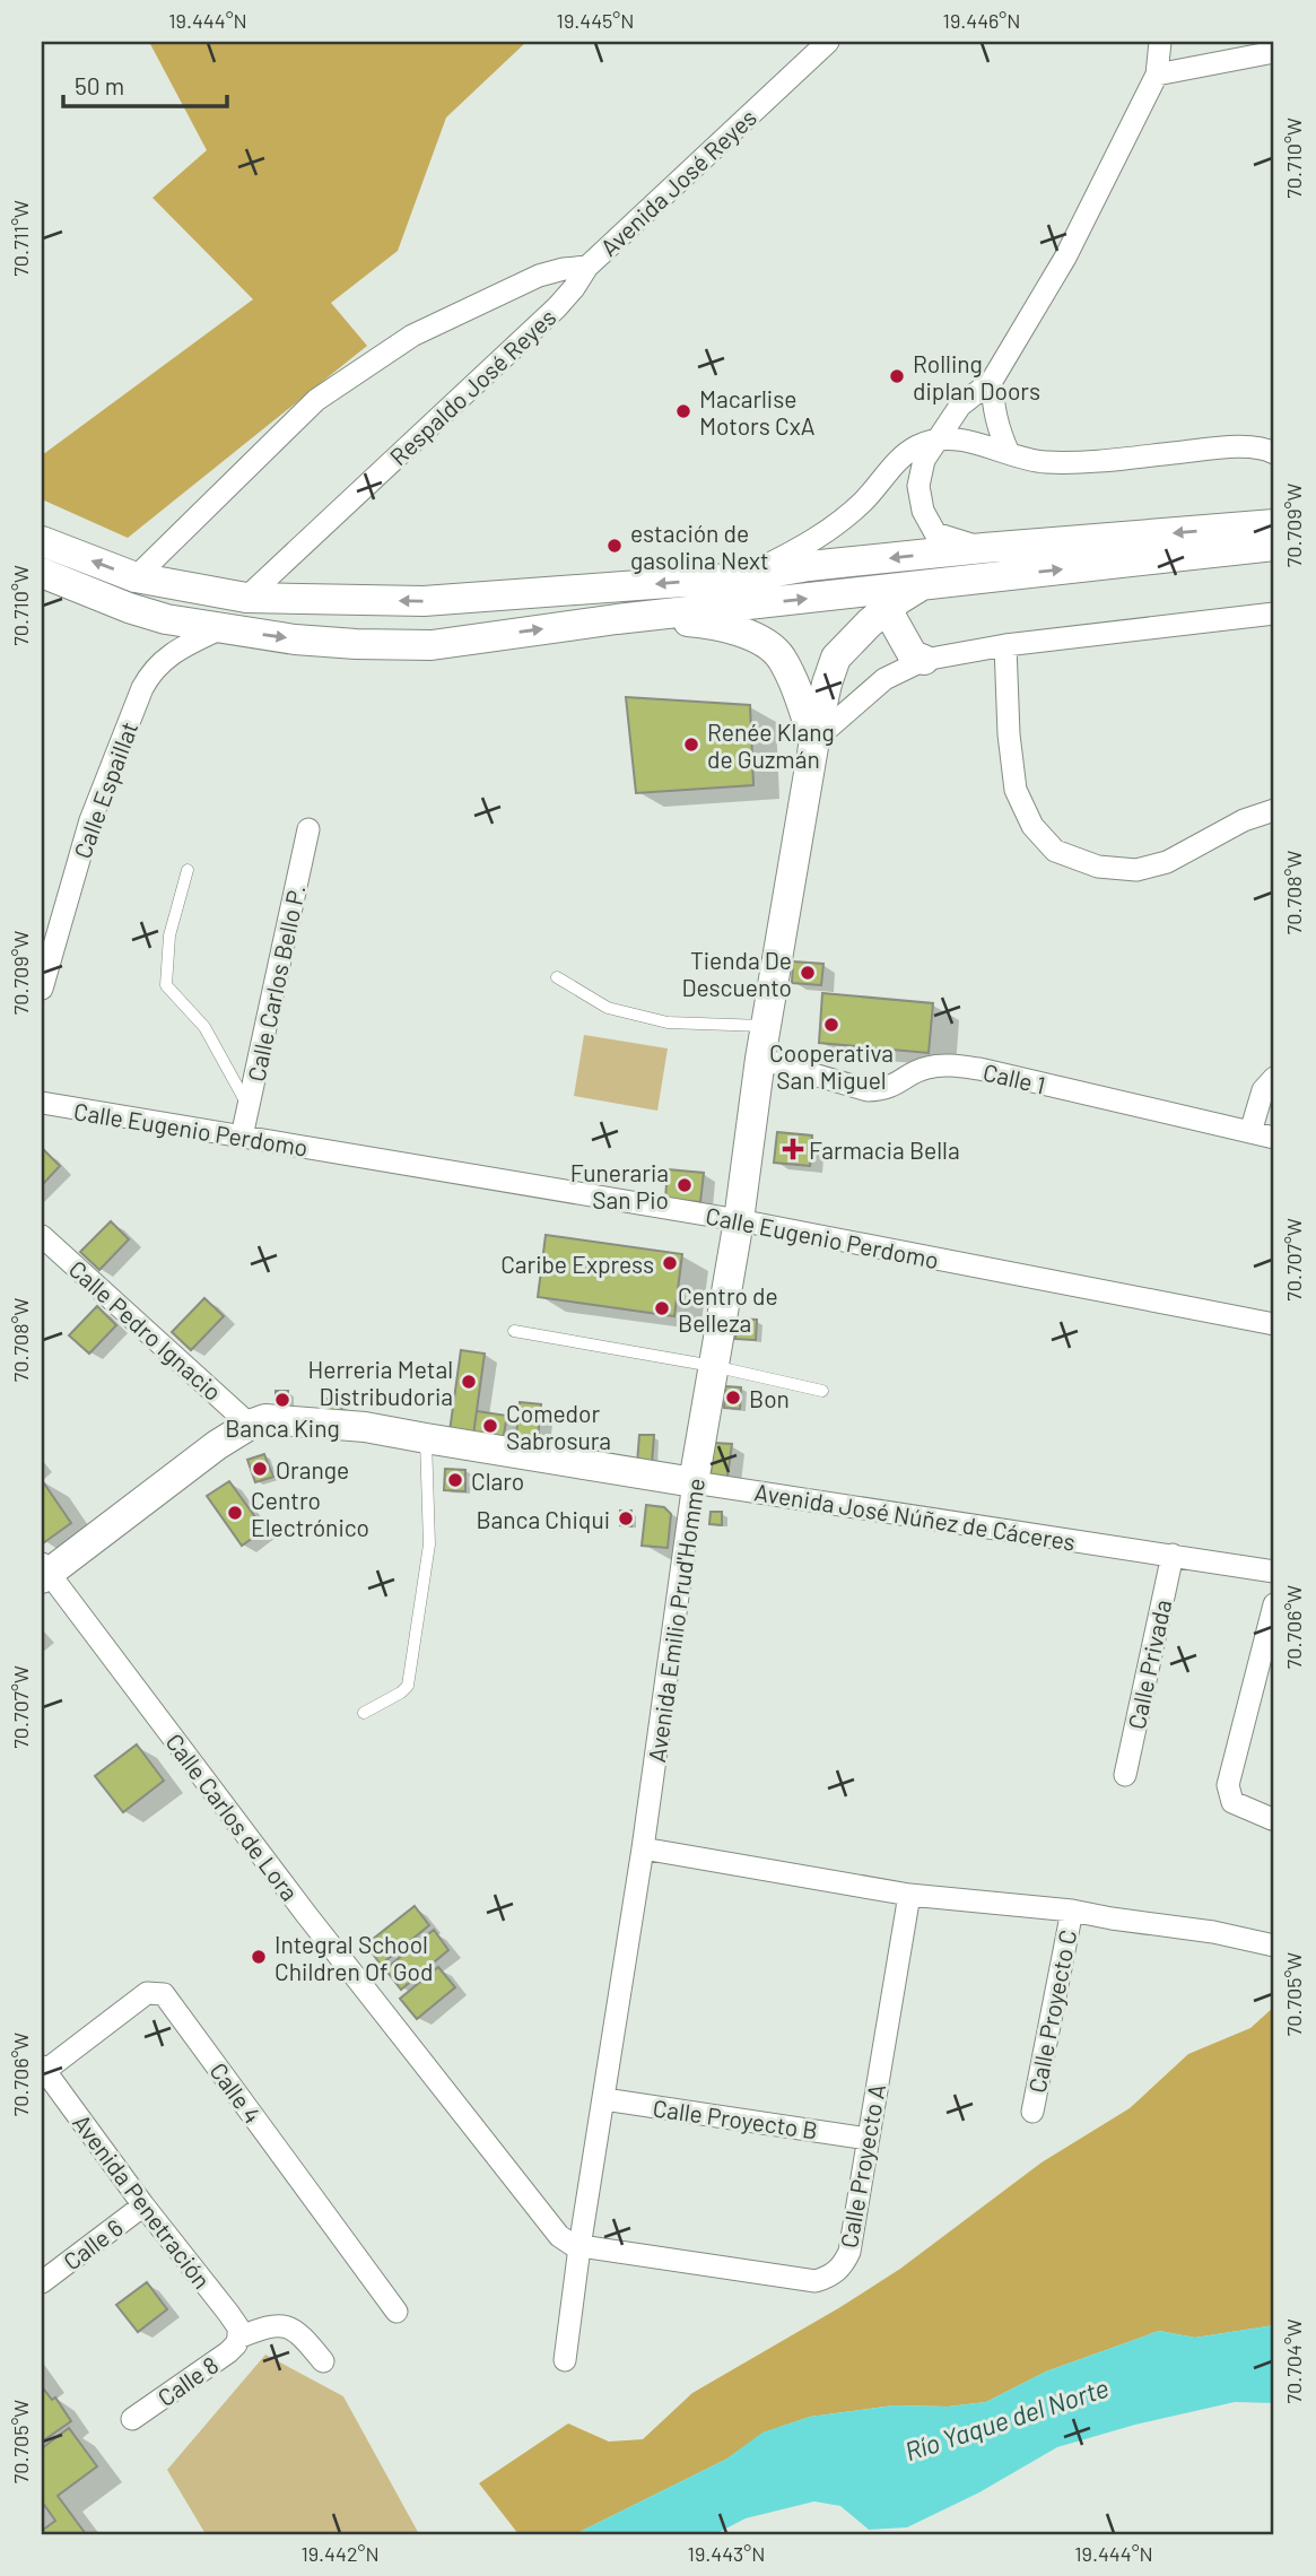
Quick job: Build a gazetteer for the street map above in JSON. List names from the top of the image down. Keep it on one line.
{"streets":{"main road":["Avenida José Núñez de Cáceres","Avenida Emilio Prud'Homme"],"street":["Avenida José Reyes","Respaldo José Reyes","Calle Espaillat","Calle Carlos Bello P.","Calle 1","Calle Eugenio Perdomo","Calle Pedro Ignacio","Calle Privada","Calle Carlos de Lora","Calle Proyecto C","Calle 4","Calle Proyecto B","Calle Proyecto A","Avenida Penetración","Calle 6","Calle 8"]},"crossings":[["Avenida José Reyes","Respaldo José Reyes"],["Calle Carlos Bello P.","Calle Eugenio Perdomo"],["Calle 1","Avenida Emilio Prud'Homme"],["Calle Eugenio Perdomo","Avenida Emilio Prud'Homme"],["Calle Pedro Ignacio","Avenida José Núñez de Cáceres"],["Avenida José Núñez de Cáceres","Avenida Emilio Prud'Homme"],["Avenida José Núñez de Cáceres","Calle Privada"],["Avenida José Núñez de Cáceres","Calle Carlos de Lora"],["Avenida Emilio Prud'Homme","Calle Carlos de Lora"],["Avenida Emilio Prud'Homme","Calle Proyecto B"],["Avenida Emilio Prud'Homme","Calle Proyecto A"],["Calle Carlos de Lora","Calle Proyecto A"],["Calle 4","Avenida Penetración"],["Calle Proyecto B","Calle Proyecto A"],["Avenida Penetración","Calle 6"],["Avenida Penetración","Calle 8"]],"water":["Río Yaque del Norte"],"places":{"other":["Rolling diplan Doors","Macarlise Motors CxA","estación de gasolina Next","Renée Klang de Guzmán","Tienda De Descuento","Cooperativa San Miguel","Funeraria San Pio","Caribe Express","Centro de Belleza","Herreria Metal Distribudoria","Bon","Banca King","Comedor Sabrosura","Orange","Claro","Centro Electrónico","Banca Chiqui","Integral School Children Of God"],"health":["Farmacia Bella"]},"scale_bar":"50 m","coordinates":["19.444°N","19.445°N","19.446°N","70.710°W","70.711°W","70.709°W","70.708°W","70.707°W","70.706°W","70.705°W","70.704°W","19.442°N","19.443°N"]}
